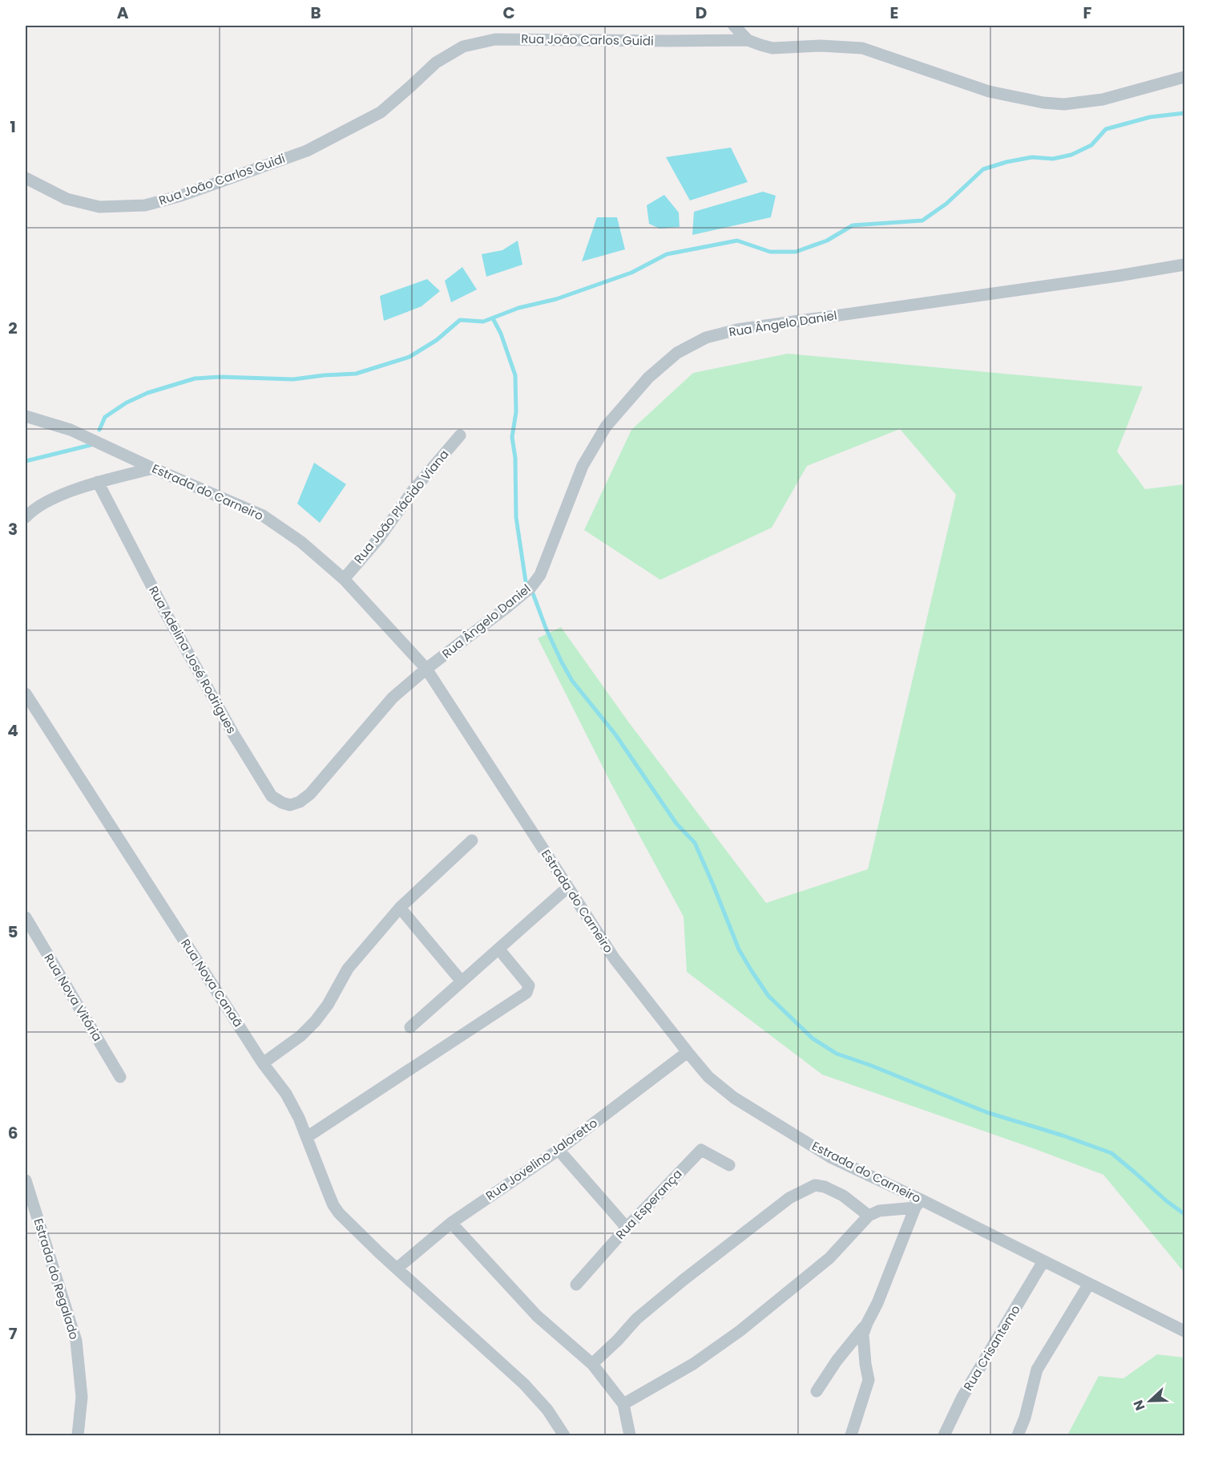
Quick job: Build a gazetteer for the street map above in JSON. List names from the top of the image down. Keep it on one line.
{"streets":{"street":["Rua João Carlos Guidi","Rua Ângelo Daniel","Estrada do Carneiro","Rua João Plácido Viana","Rua Adelina José Rodrigues","Rua Nova Canaã","Rua Nova Vitória","Rua Jovelino Jaloretto","Rua Esperança","Estrada do Regalado","Rua Crisantemo"]},"crossings":[["Rua Ângelo Daniel","Estrada do Carneiro"],["Rua Ângelo Daniel","Rua Adelina José Rodrigues"],["Estrada do Carneiro","Rua João Plácido Viana"],["Estrada do Carneiro","Rua Jovelino Jaloretto"],["Estrada do Carneiro","Rua Crisantemo"],["Rua Nova Canaã","Rua Jovelino Jaloretto"]],"north":"left","grid":{"columns":["A","B","C","D","E","F"],"rows":["1","2","3","4","5","6","7"]}}
